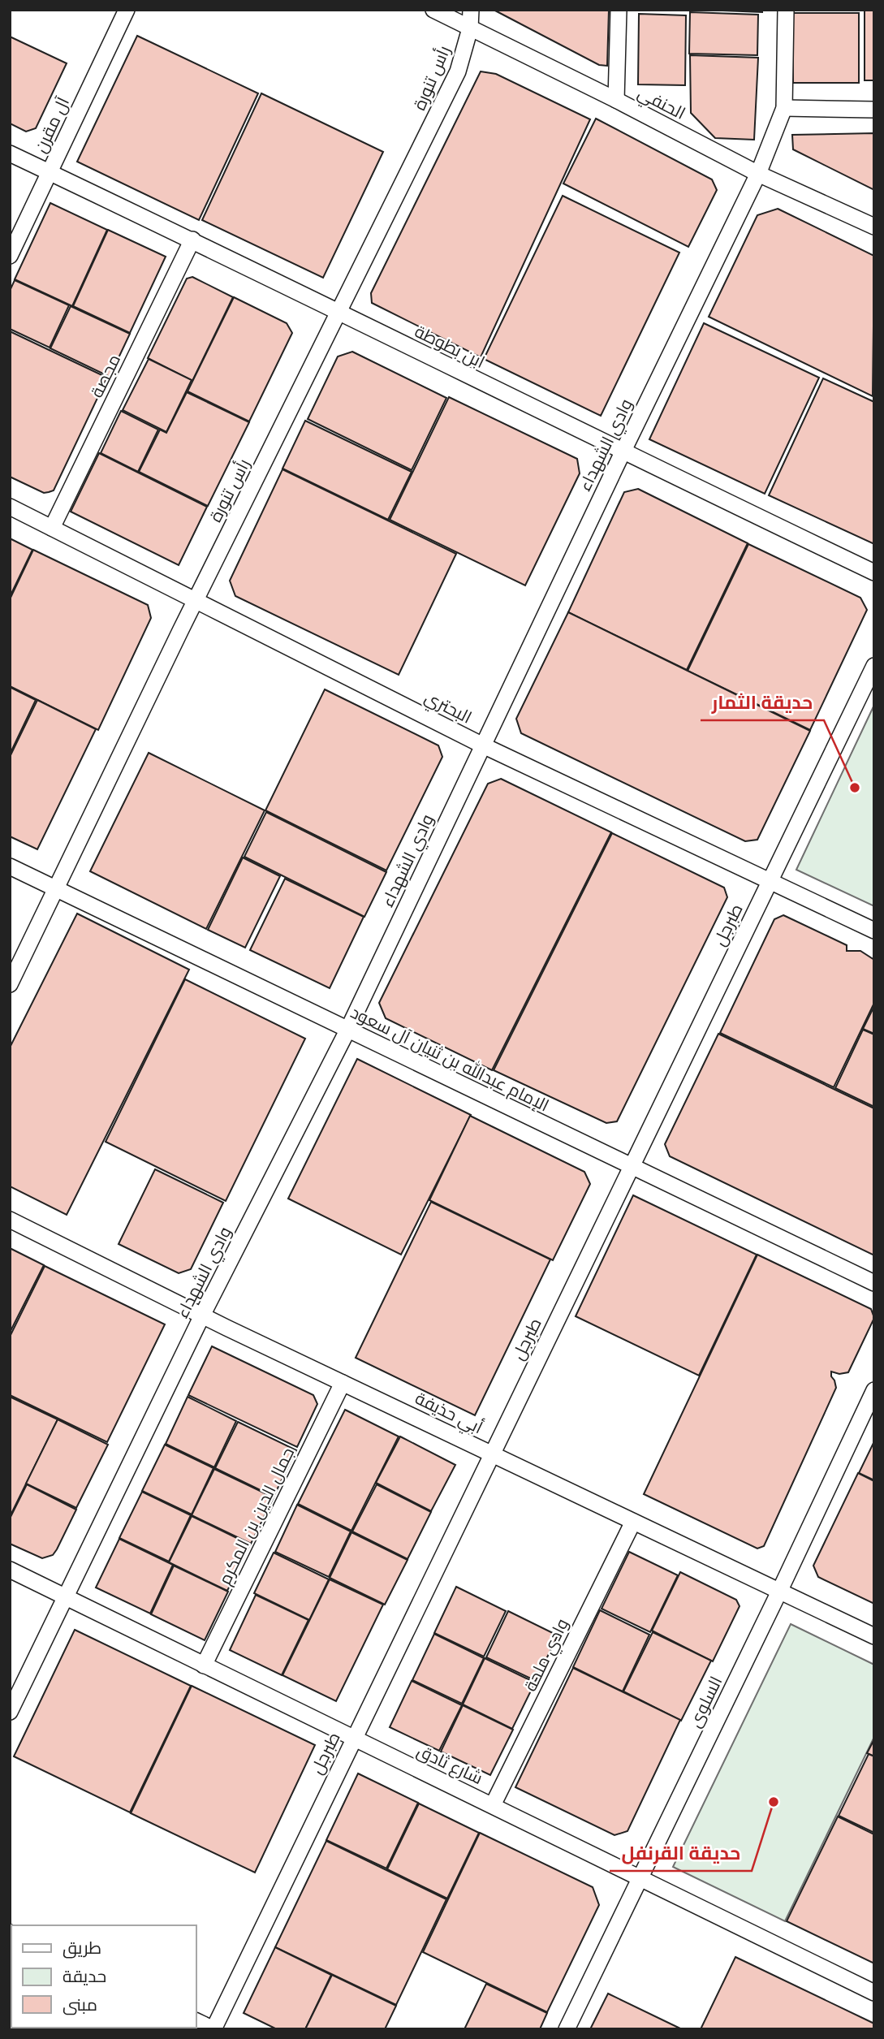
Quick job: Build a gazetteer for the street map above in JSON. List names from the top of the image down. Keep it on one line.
{"streets":{"street":["رأس تنورة","الحنفي","آل مقرن","ابن بطوطة","مجصة","وادي الشهداء","البحتري","طبرجل","الإمام عبدالله بن ثنيان آل سعود","أبي حذيفة","جمال الدين بن المكرم","وادي ملحة","السلوى","شارع ثادق"]},"crossings":[["رأس تنورة","الحنفي"],["رأس تنورة","ابن بطوطة"],["رأس تنورة","البحتري"],["رأس تنورة","الإمام عبدالله بن ثنيان آل سعود"],["الحنفي","وادي الشهداء"],["آل مقرن","ابن بطوطة"],["ابن بطوطة","مجصة"],["ابن بطوطة","وادي الشهداء"],["مجصة","البحتري"],["وادي الشهداء","البحتري"],["وادي الشهداء","الإمام عبدالله بن ثنيان آل سعود"],["وادي الشهداء","أبي حذيفة"],["وادي الشهداء","شارع ثادق"],["البحتري","طبرجل"],["طبرجل","الإمام عبدالله بن ثنيان آل سعود"],["طبرجل","أبي حذيفة"],["طبرجل","شارع ثادق"],["أبي حذيفة","جمال الدين بن المكرم"],["أبي حذيفة","وادي ملحة"],["أبي حذيفة","السلوى"],["جمال الدين بن المكرم","شارع ثادق"],["وادي ملحة","شارع ثادق"],["السلوى","شارع ثادق"]],"places":["حديقة الثمار","حديقة القرنفل"],"legend":["طريق","حديقة","مبنى"]}
